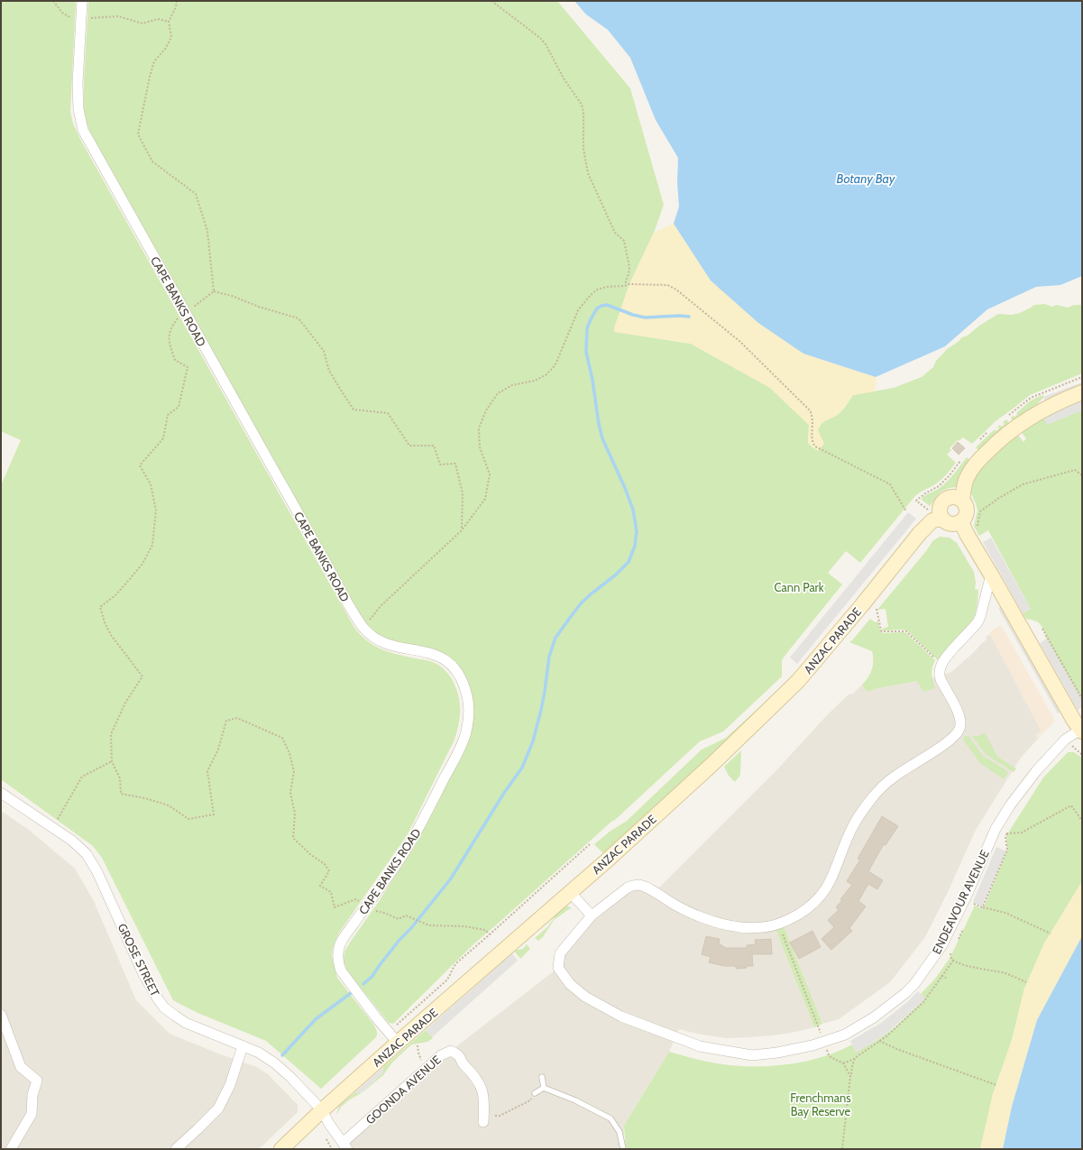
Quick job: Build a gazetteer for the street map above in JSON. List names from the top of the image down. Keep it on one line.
{"streets":{"main road":["ANZAC PARADE"],"street":["CAPE BANKS ROAD","ENDEAVOUR AVENUE","GROSE STREET","GOONDA AVENUE"]},"crossings":[["CAPE BANKS ROAD","ANZAC PARADE"],["ANZAC PARADE","GROSE STREET"],["GROSE STREET","GOONDA AVENUE"]],"water":["Botany Bay"],"parks":["Cann Park","Frenchmans Bay Reserve"]}
